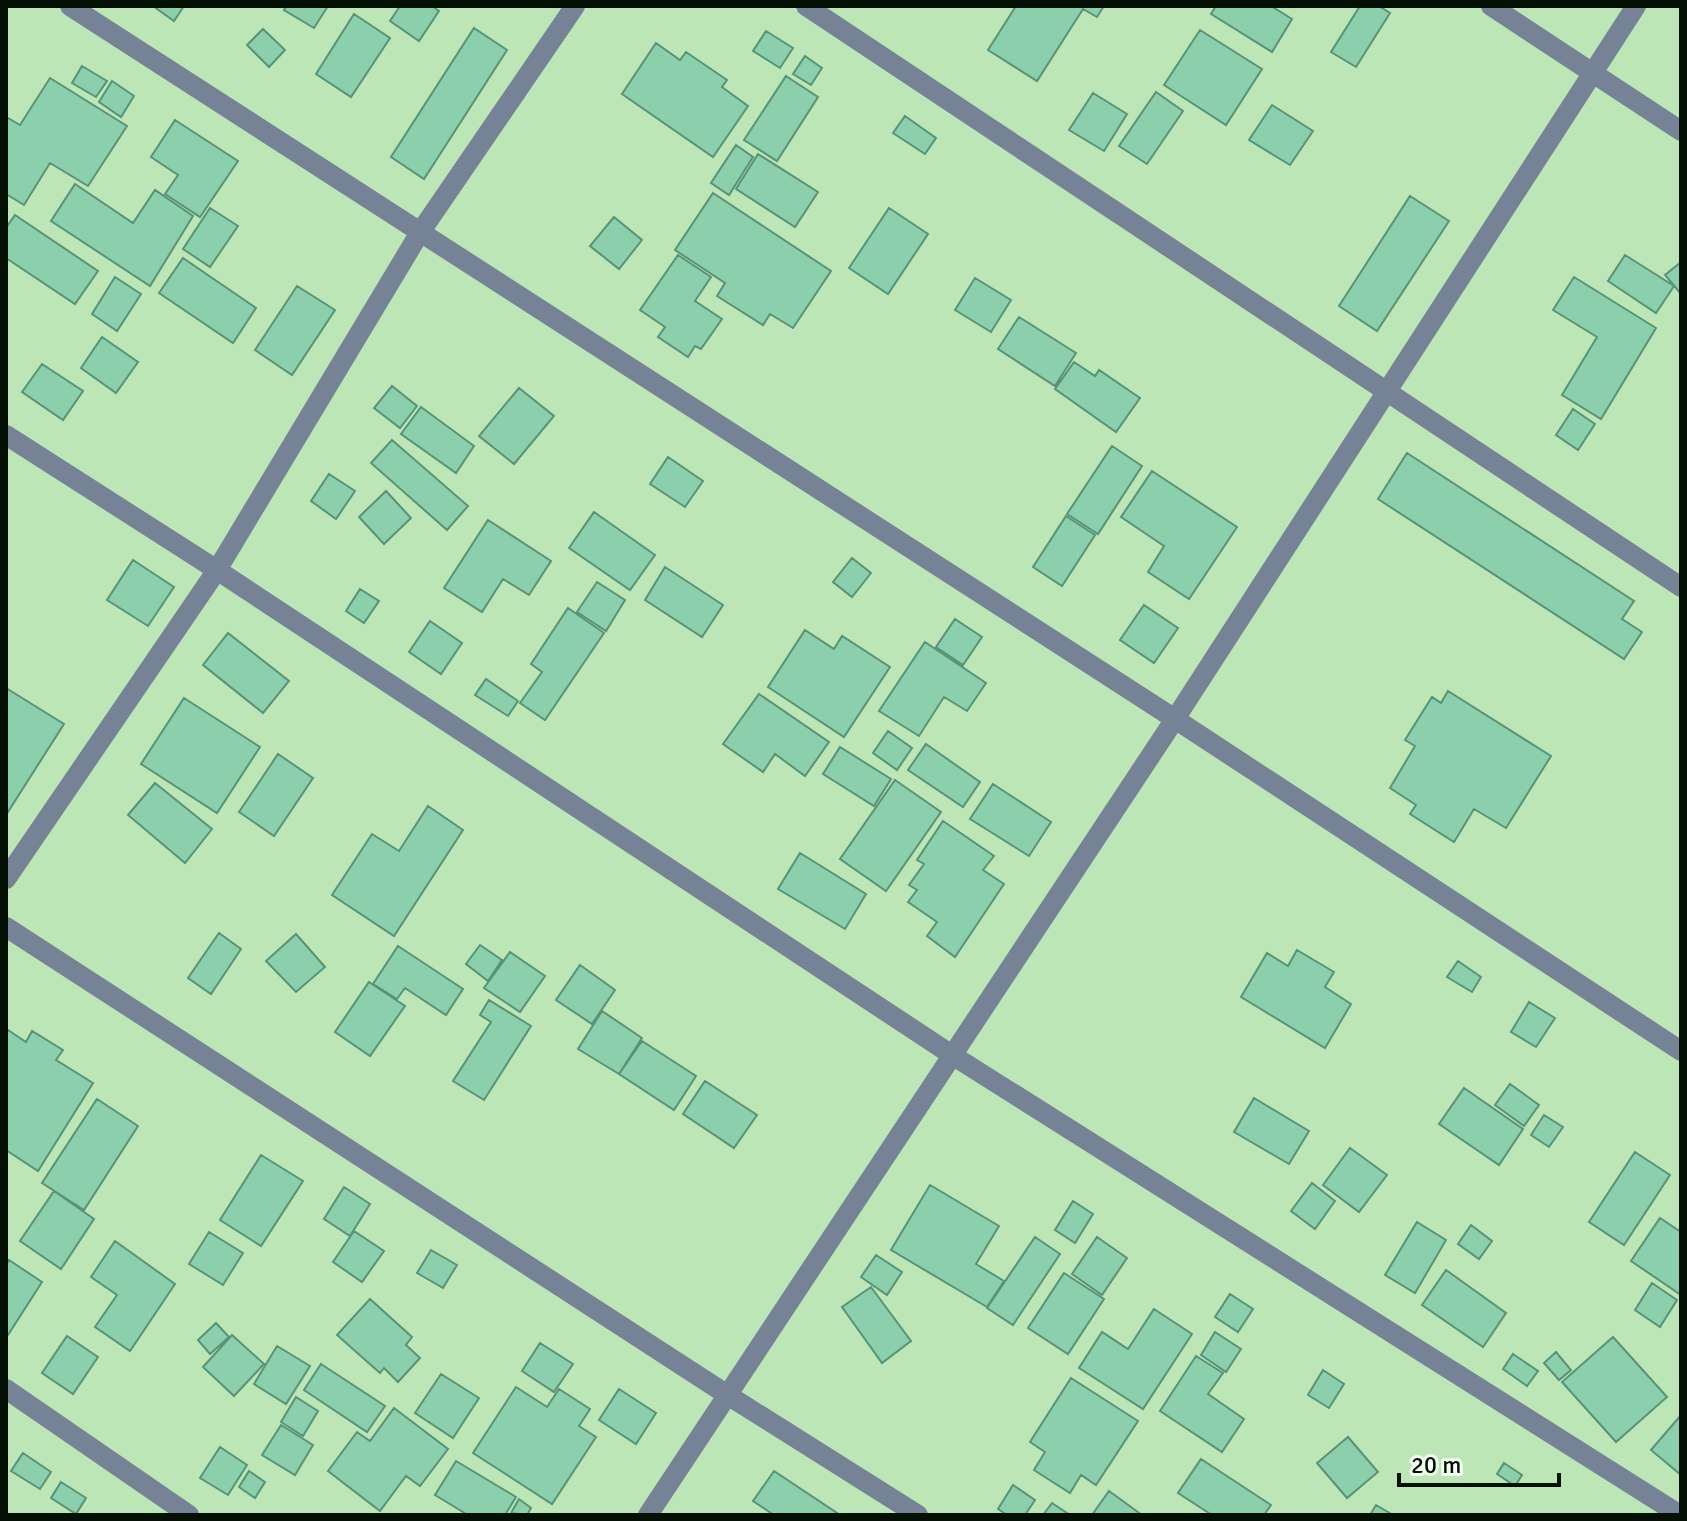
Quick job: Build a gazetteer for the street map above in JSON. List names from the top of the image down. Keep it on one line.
{"scale_bar":"20 m"}
